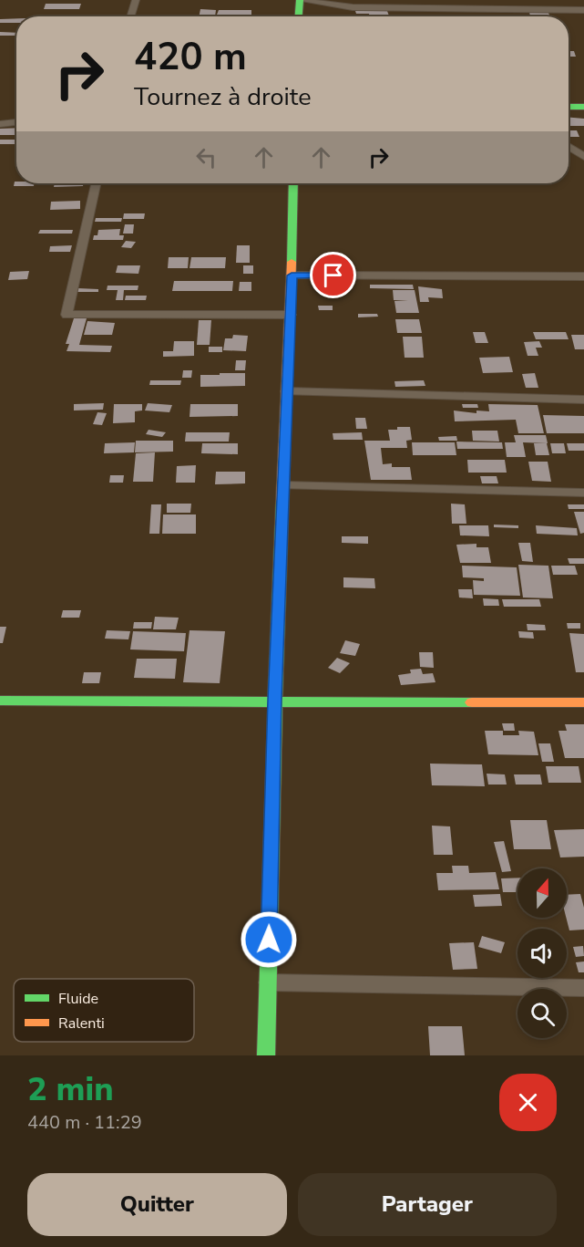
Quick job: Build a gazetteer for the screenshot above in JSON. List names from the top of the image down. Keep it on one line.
{"legend":["Fluide","Ralenti"],"north":"top","page":{"turn":["420 m","Tournez à droite"],"heading":["2 min","440 m · 11:29"],"buttons":["Quitter","Partager"]}}
